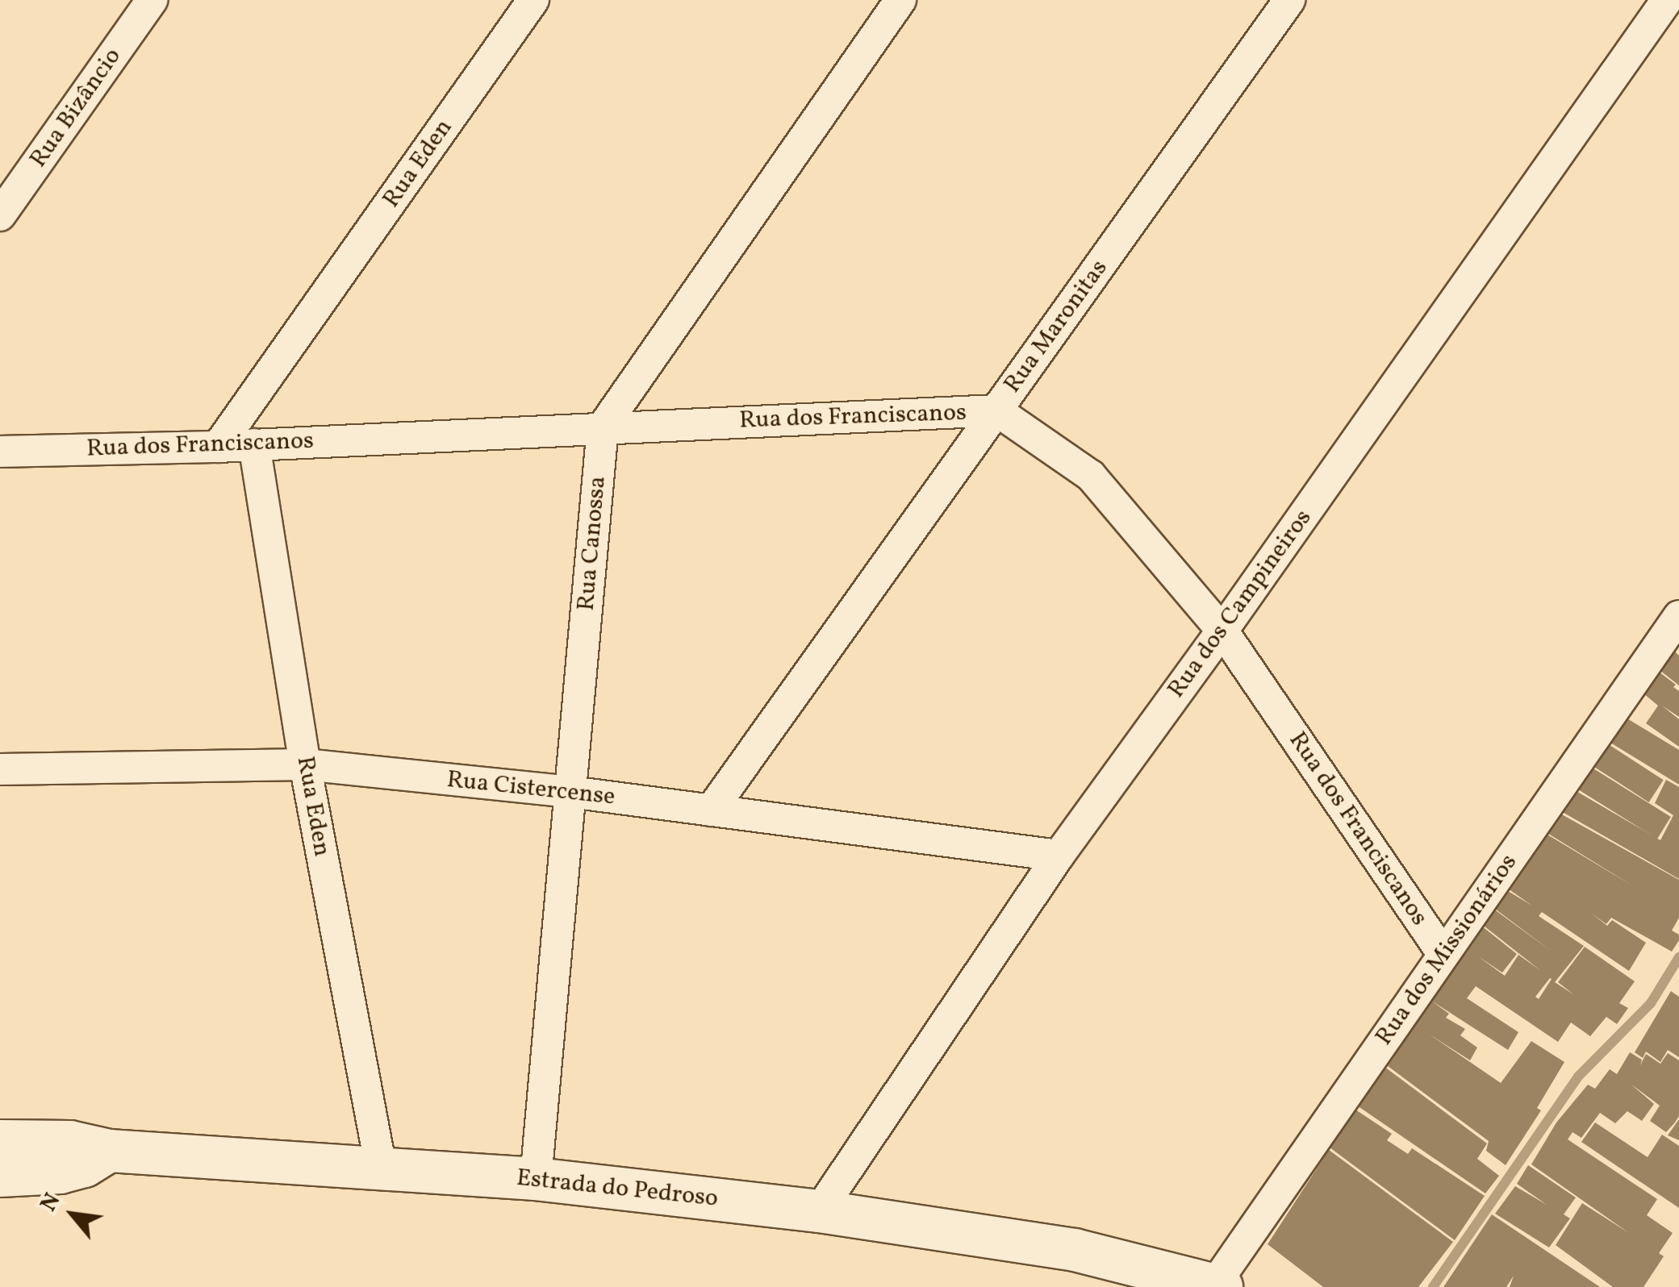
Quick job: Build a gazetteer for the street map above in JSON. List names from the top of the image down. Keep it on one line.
{"streets":{"main road":["Estrada do Pedroso"],"street":["Rua Bizâncio","Rua Eden","Rua Maronitas","Rua dos Franciscanos","Rua Canossa","Rua dos Campineiros","Rua Cistercense","Rua dos Missionários"]},"crossings":[["Rua Eden","Rua dos Franciscanos"],["Rua Eden","Rua Cistercense"],["Rua Eden","Estrada do Pedroso"],["Rua Maronitas","Rua dos Franciscanos"],["Rua Maronitas","Rua Cistercense"],["Rua dos Franciscanos","Rua Canossa"],["Rua dos Franciscanos","Rua dos Campineiros"],["Rua dos Franciscanos","Rua dos Missionários"],["Rua Canossa","Rua Cistercense"],["Rua Canossa","Estrada do Pedroso"],["Rua dos Campineiros","Rua Cistercense"],["Rua dos Campineiros","Estrada do Pedroso"],["Rua dos Missionários","Estrada do Pedroso"]],"north":"top left"}
